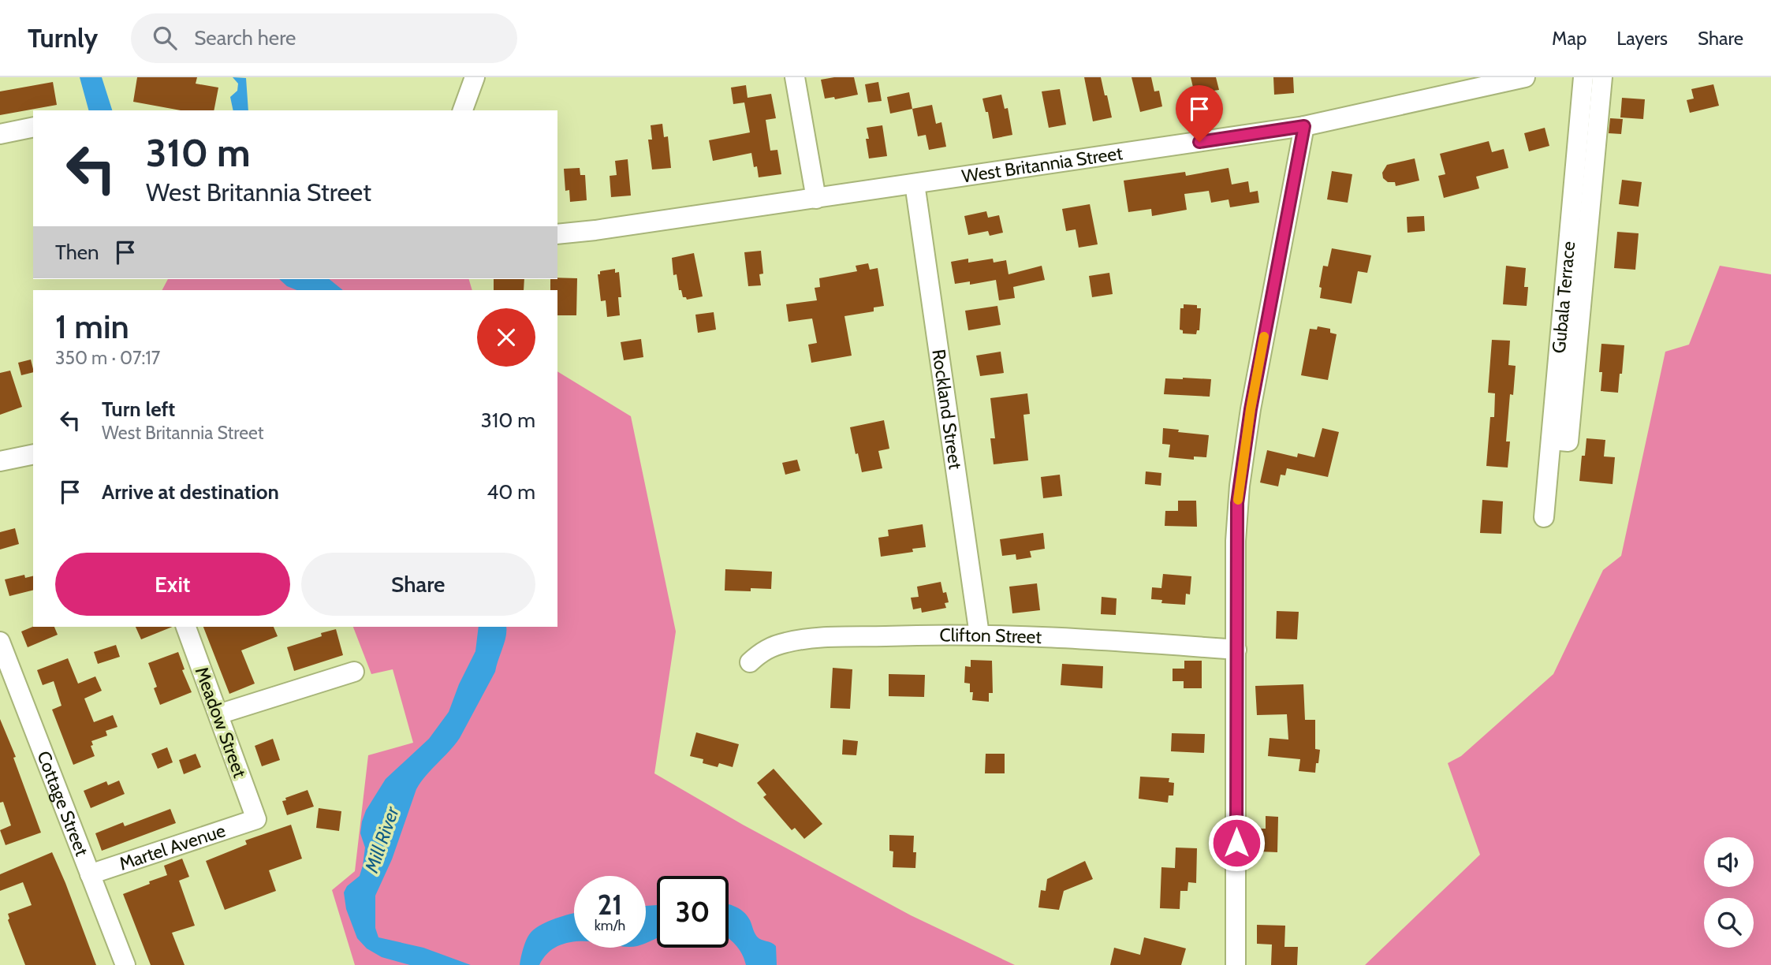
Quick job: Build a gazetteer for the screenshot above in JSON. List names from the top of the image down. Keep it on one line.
{"streets":{"street":["West Britannia Street","Gubala Terrace","Rockland Street","Clifton Street","Meadow Street","Cottage Street","Martel Avenue"]},"crossings":[["West Britannia Street","Rockland Street"],["Rockland Street","Clifton Street"],["Meadow Street","Martel Avenue"],["Cottage Street","Martel Avenue"]],"water":["Mill River"],"page":{"header":"Turnly","search":"Search here","nav":["Map","Layers","Share"],"turn":["310 m","West Britannia Street"],"then":"Then","heading":["1 min","350 m · 07:17"],"list":[{"name":"Turn left","note":"West Britannia Street","value":"310 m"},{"name":"Arrive at destination","value":"40 m"}],"buttons":["Exit","Share"],"speed":"21 km/h","limit":"30"}}
